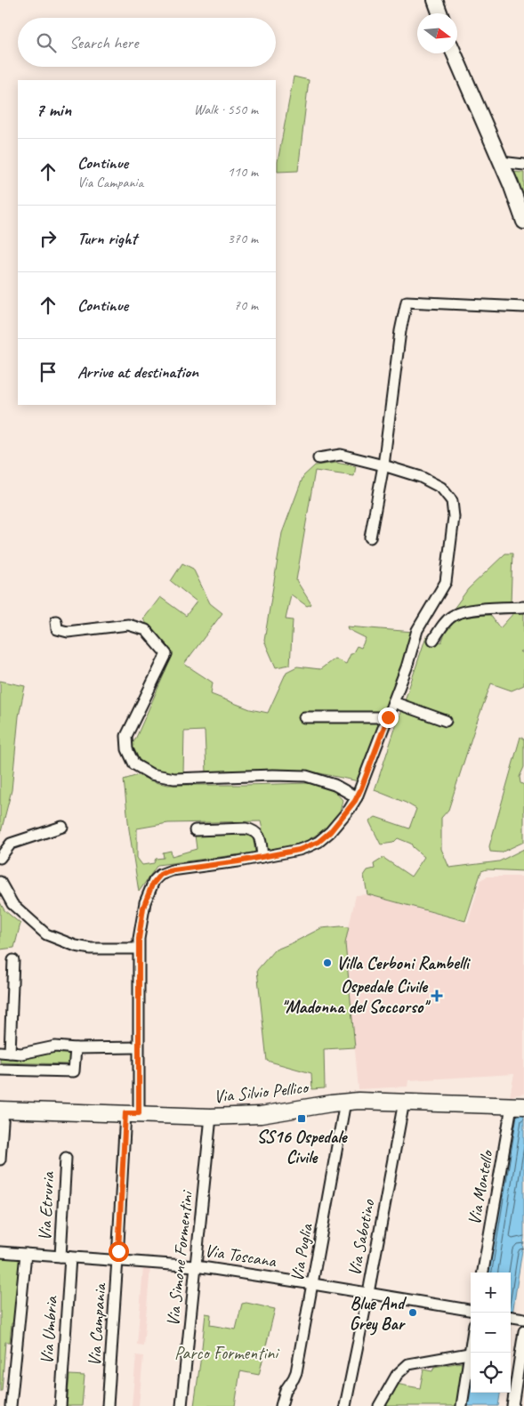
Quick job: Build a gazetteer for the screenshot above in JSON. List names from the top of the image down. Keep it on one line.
{"streets":{"main road":["Via Silvio Pellico"],"street":["Via Montello","Via Etruria","Via Sabotino","Via Puglia","Via Toscana","Via Simone Formentini","Via Campania","Via Umbria"]},"crossings":[["Via Silvio Pellico","Via Montello"],["Via Silvio Pellico","Via Sabotino"],["Via Silvio Pellico","Via Puglia"],["Via Silvio Pellico","Via Simone Formentini"],["Via Silvio Pellico","Via Campania"],["Via Etruria","Via Toscana"],["Via Etruria","Via Umbria"],["Via Sabotino","Via Toscana"],["Via Puglia","Via Toscana"],["Via Toscana","Via Simone Formentini"],["Via Toscana","Via Campania"],["Via Toscana","Via Umbria"]],"parks":["Parco Formentini"],"places":{"other":["Villa Cerboni Rambelli","Blue And Grey Bar"],"health":["Ospedale Civile \"Madonna del Soccorso\""],"transit":["SS16 Ospedale Civile"]},"north":"right","page":{"search":"Search here","heading":["7 min","Walk · 550 m"],"list":[["Continue","Via Campania","110 m"],["Turn right","370 m"],["Continue","70 m"],"Arrive at destination"],"map_buttons":["+","−"]}}
